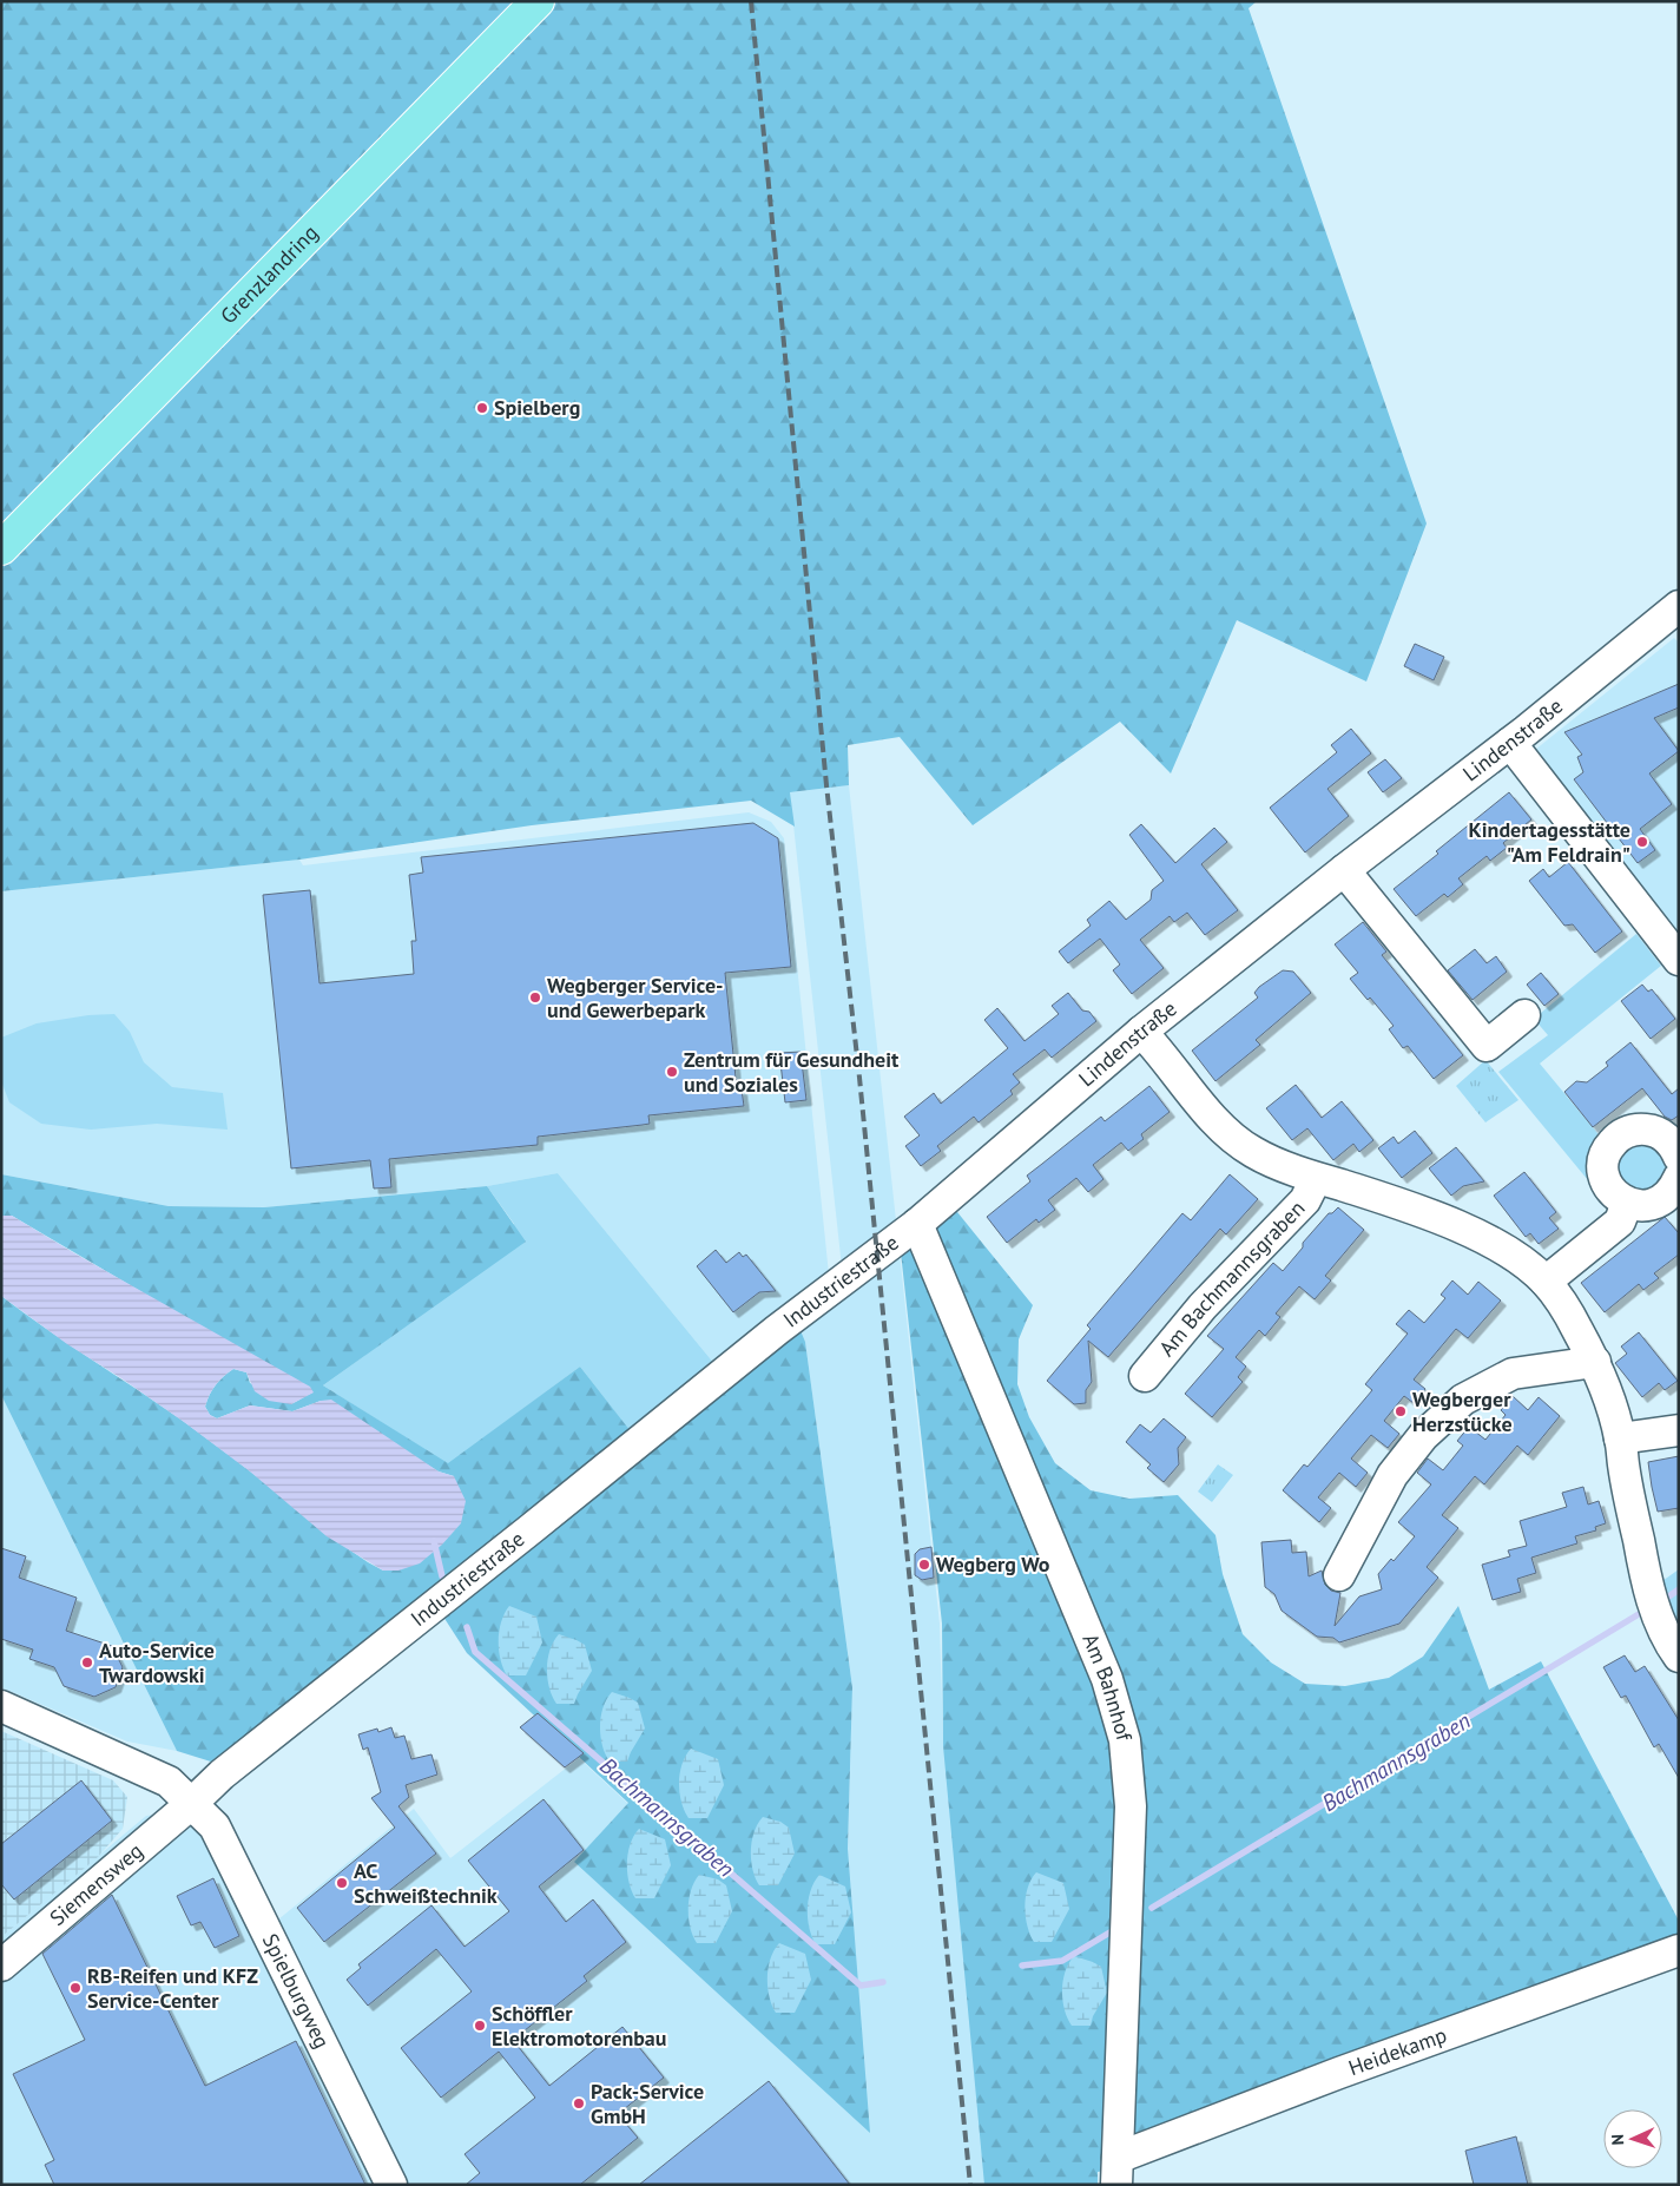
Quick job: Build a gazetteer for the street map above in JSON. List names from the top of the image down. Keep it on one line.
{"streets":{"main road":["Grenzlandring"],"street":["Lindenstraße","Am Bachmannsgraben","Industriestraße","Am Bahnhof","Siemensweg","Spielburgweg","Heidekamp"]},"crossings":[["Lindenstraße","Am Bachmannsgraben"],["Lindenstraße","Industriestraße"],["Lindenstraße","Am Bahnhof"],["Industriestraße","Am Bahnhof"],["Industriestraße","Siemensweg"],["Industriestraße","Spielburgweg"],["Am Bahnhof","Heidekamp"],["Siemensweg","Spielburgweg"]],"water":["Bachmannsgraben"],"places":["Spielberg","Kindertagesstätte \"Am Feldrain\"","Wegberger Service- und Gewerbepark","Zentrum für Gesundheit und Soziales","Wegberger Herzstücke","Wegberg Wo","Auto-Service Twardowski","AC Schweißtechnik","RB-Reifen und KFZ Service-Center","Schöffler Elektromotorenbau","Pack-Service GmbH"],"north":"left"}
